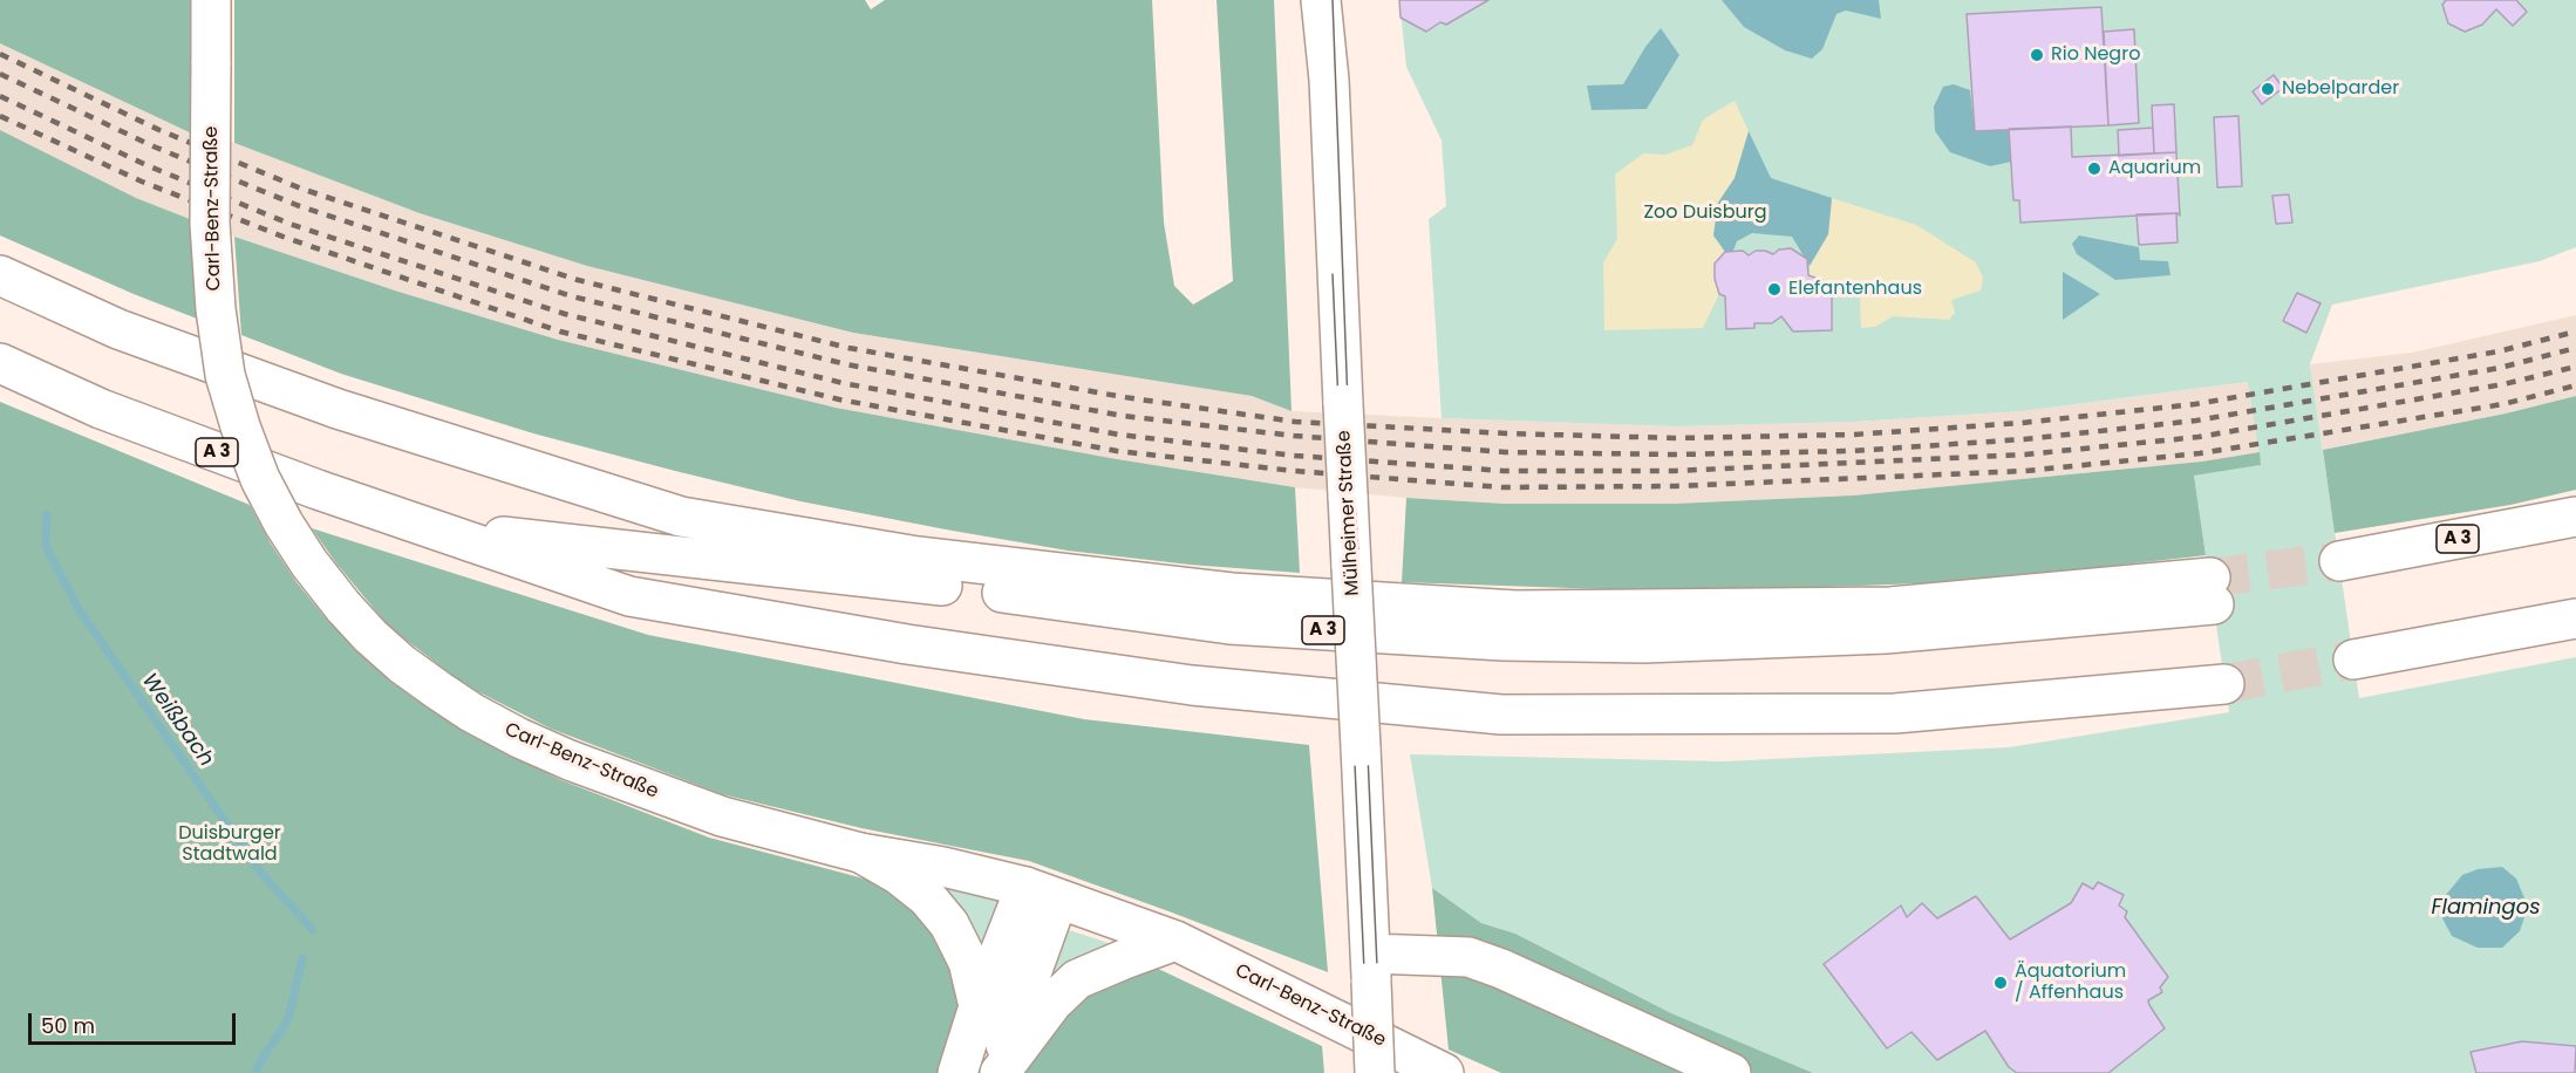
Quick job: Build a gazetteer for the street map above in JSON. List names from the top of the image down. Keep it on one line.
{"streets":{"main road":["Carl-Benz-Straße","A 3","Mülheimer Straße"]},"water":["Weißbach","Flamingos"],"parks":["Zoo Duisburg","Duisburger Stadtwald"],"places":["Rio Negro","Nebelparder","Aquarium","Elefantenhaus","Äquatorium / Affenhaus"],"scale_bar":"50 m"}
